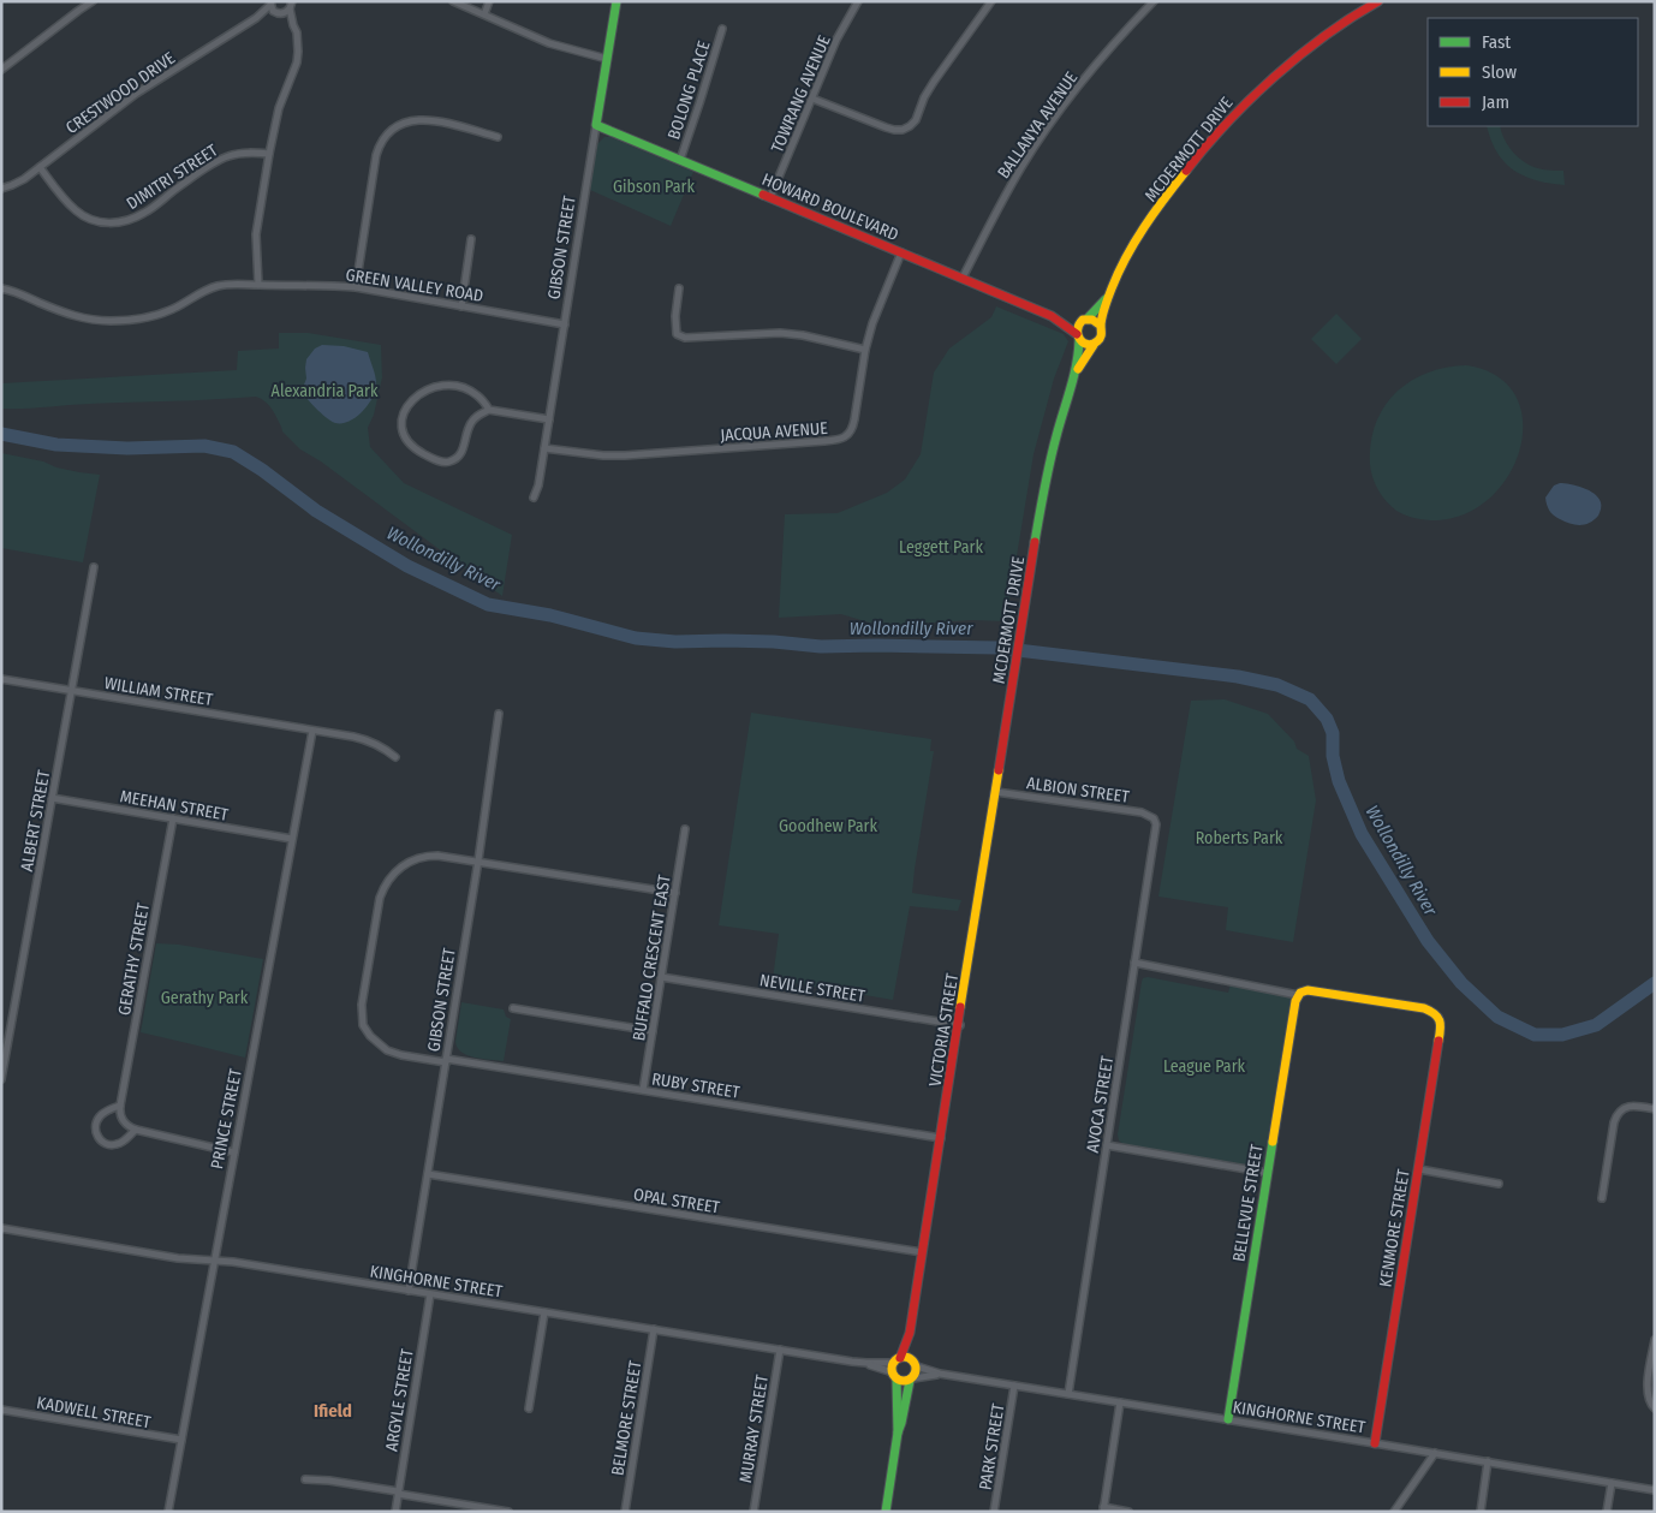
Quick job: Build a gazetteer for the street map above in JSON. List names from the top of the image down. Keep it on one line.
{"streets":{"main road":["MCDERMOTT DRIVE","HOWARD BOULEVARD","GIBSON STREET","VICTORIA STREET","BELLEVUE STREET","KENMORE STREET"],"street":["BOLONG PLACE","CRESTWOOD DRIVE","TOWRANG AVENUE","BALLANYA AVENUE","DIMITRI STREET","GREEN VALLEY ROAD","JACQUA AVENUE","WILLIAM STREET","ALBION STREET","MEEHAN STREET","ALBERT STREET","BUFFALO CRESCENT EAST","GERATHY STREET","NEVILLE STREET","RUBY STREET","AVOCA STREET","PRINCE STREET","OPAL STREET","KINGHORNE STREET","ARGYLE STREET","KADWELL STREET","BELMORE STREET","MURRAY STREET","PARK STREET"]},"crossings":[["BOLONG PLACE","HOWARD BOULEVARD"],["CRESTWOOD DRIVE","DIMITRI STREET"],["TOWRANG AVENUE","HOWARD BOULEVARD"],["BALLANYA AVENUE","HOWARD BOULEVARD"],["MCDERMOTT DRIVE","HOWARD BOULEVARD"],["MCDERMOTT DRIVE","VICTORIA STREET"],["HOWARD BOULEVARD","GIBSON STREET"],["HOWARD BOULEVARD","JACQUA AVENUE"],["GIBSON STREET","GREEN VALLEY ROAD"],["GIBSON STREET","JACQUA AVENUE"],["GIBSON STREET","RUBY STREET"],["GIBSON STREET","OPAL STREET"],["GIBSON STREET","KINGHORNE STREET"],["WILLIAM STREET","ALBERT STREET"],["WILLIAM STREET","PRINCE STREET"],["ALBION STREET","VICTORIA STREET"],["ALBION STREET","AVOCA STREET"],["MEEHAN STREET","ALBERT STREET"],["MEEHAN STREET","GERATHY STREET"],["MEEHAN STREET","PRINCE STREET"],["BUFFALO CRESCENT EAST","NEVILLE STREET"],["BUFFALO CRESCENT EAST","RUBY STREET"],["NEVILLE STREET","VICTORIA STREET"],["VICTORIA STREET","RUBY STREET"],["VICTORIA STREET","OPAL STREET"],["VICTORIA STREET","KINGHORNE STREET"],["AVOCA STREET","KINGHORNE STREET"],["PRINCE STREET","KINGHORNE STREET"],["PRINCE STREET","KADWELL STREET"],["BELLEVUE STREET","KENMORE STREET"],["BELLEVUE STREET","KINGHORNE STREET"],["KENMORE STREET","KINGHORNE STREET"],["KINGHORNE STREET","ARGYLE STREET"],["KINGHORNE STREET","BELMORE STREET"],["KINGHORNE STREET","MURRAY STREET"],["KINGHORNE STREET","PARK STREET"]],"districts":["Ifield"],"water":["Wollondilly River"],"parks":["Gibson Park","Alexandria Park","Leggett Park","Goodhew Park","Roberts Park","Gerathy Park","League Park"],"legend":["Fast","Slow","Jam"]}
